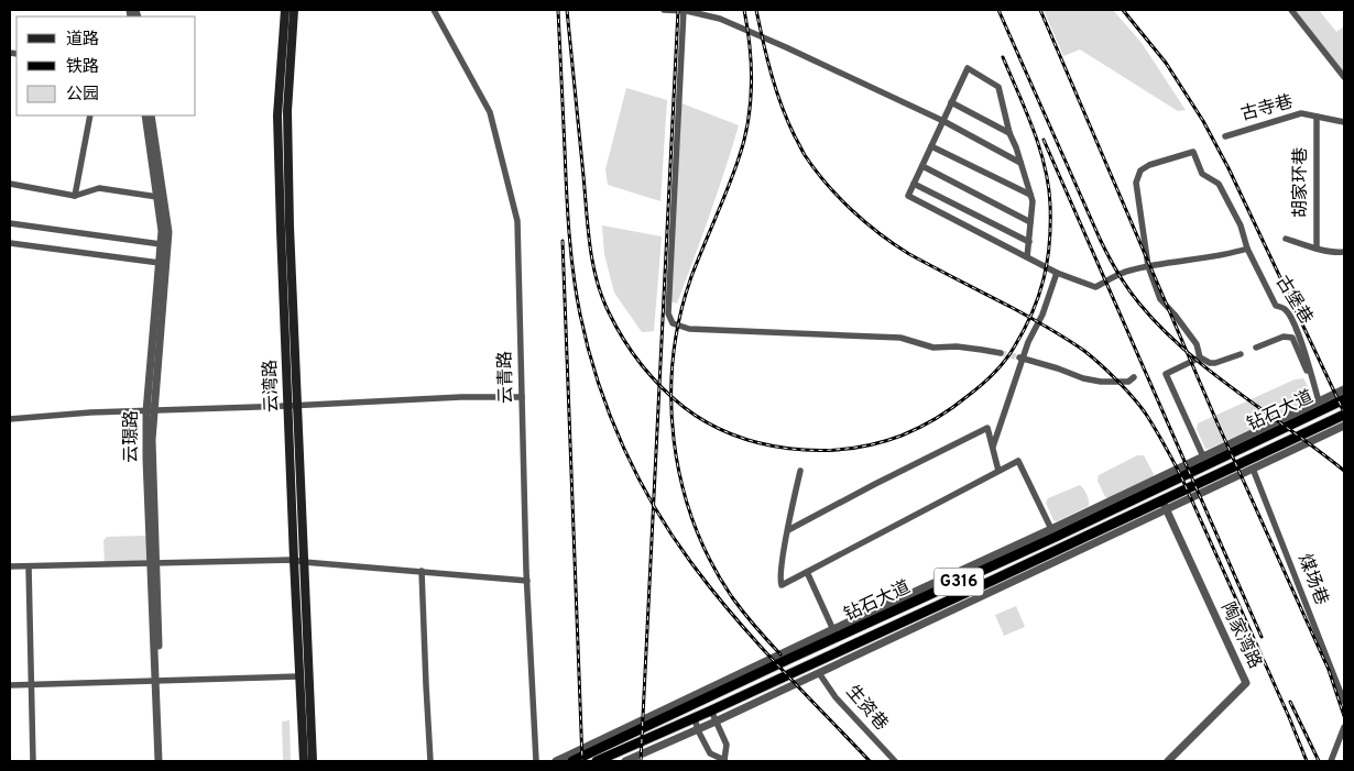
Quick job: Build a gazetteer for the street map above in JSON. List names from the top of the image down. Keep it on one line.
{"streets":{"highway":["钻石大道","G316"],"main road":["云湾路"],"street":["古寺巷","胡家环巷","古堡巷","云青路","云璟路","煤场巷","陶家湾路","生资巷"]},"crossings":[["古寺巷","胡家环巷"],["钻石大道","陶家湾路"]],"legend":["道路","铁路","公园"]}
